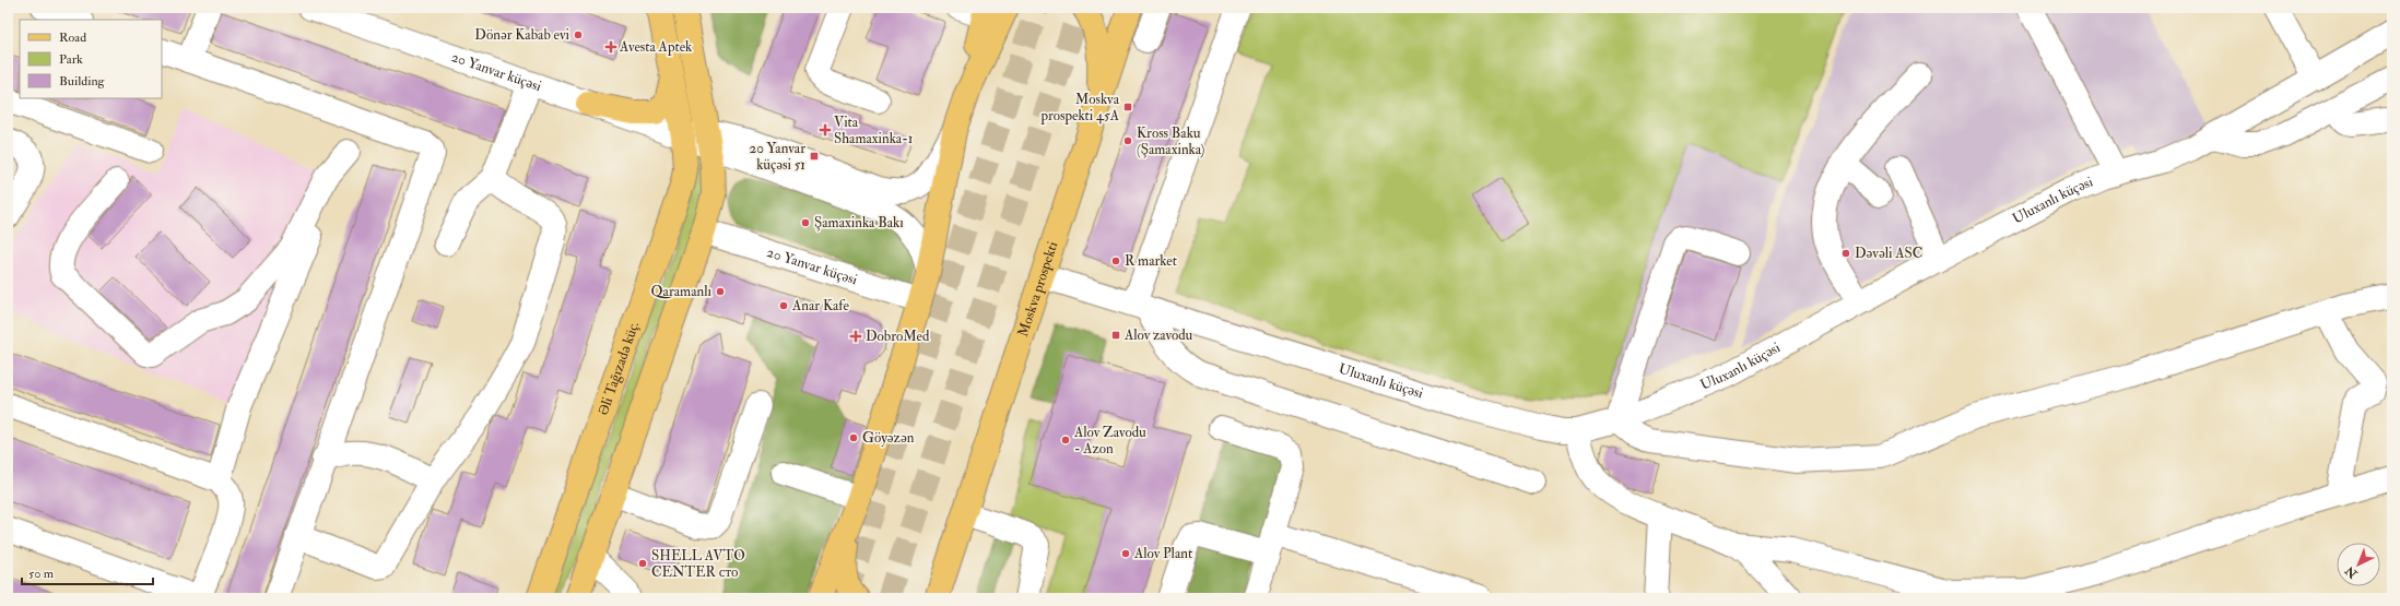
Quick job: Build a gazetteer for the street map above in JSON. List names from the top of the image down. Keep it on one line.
{"streets":{"main road":["Moskva prospekti","Əli Tağızadə küç."],"street":["20 Yanvar küçəsi","Uluxanlı küçəsi"]},"crossings":[["20 Yanvar küçəsi","Əli Tağızadə küç."],["Uluxanlı küçəsi","Moskva prospekti"]],"places":{"other":["Dönər Kabab evi","Kross Baku (Şamaxinka)","Şamaxinka Bakı","Dəvəli ASC","R market","Qaramanlı","Anar Kafe","Göyəzən","Alov Zavodu - Azon","Alov Plant","SHELL AVTO CENTER сто"],"health":["Avesta Aptek","Vita Shamaxinka-1","DobroMed"],"transit":["Moskva prospekti 45A","20 Yanvar küçəsi 51","Alov zavodu"]},"legend":["Road","Park","Building"],"scale_bar":"50 m","north":"bottom left"}
